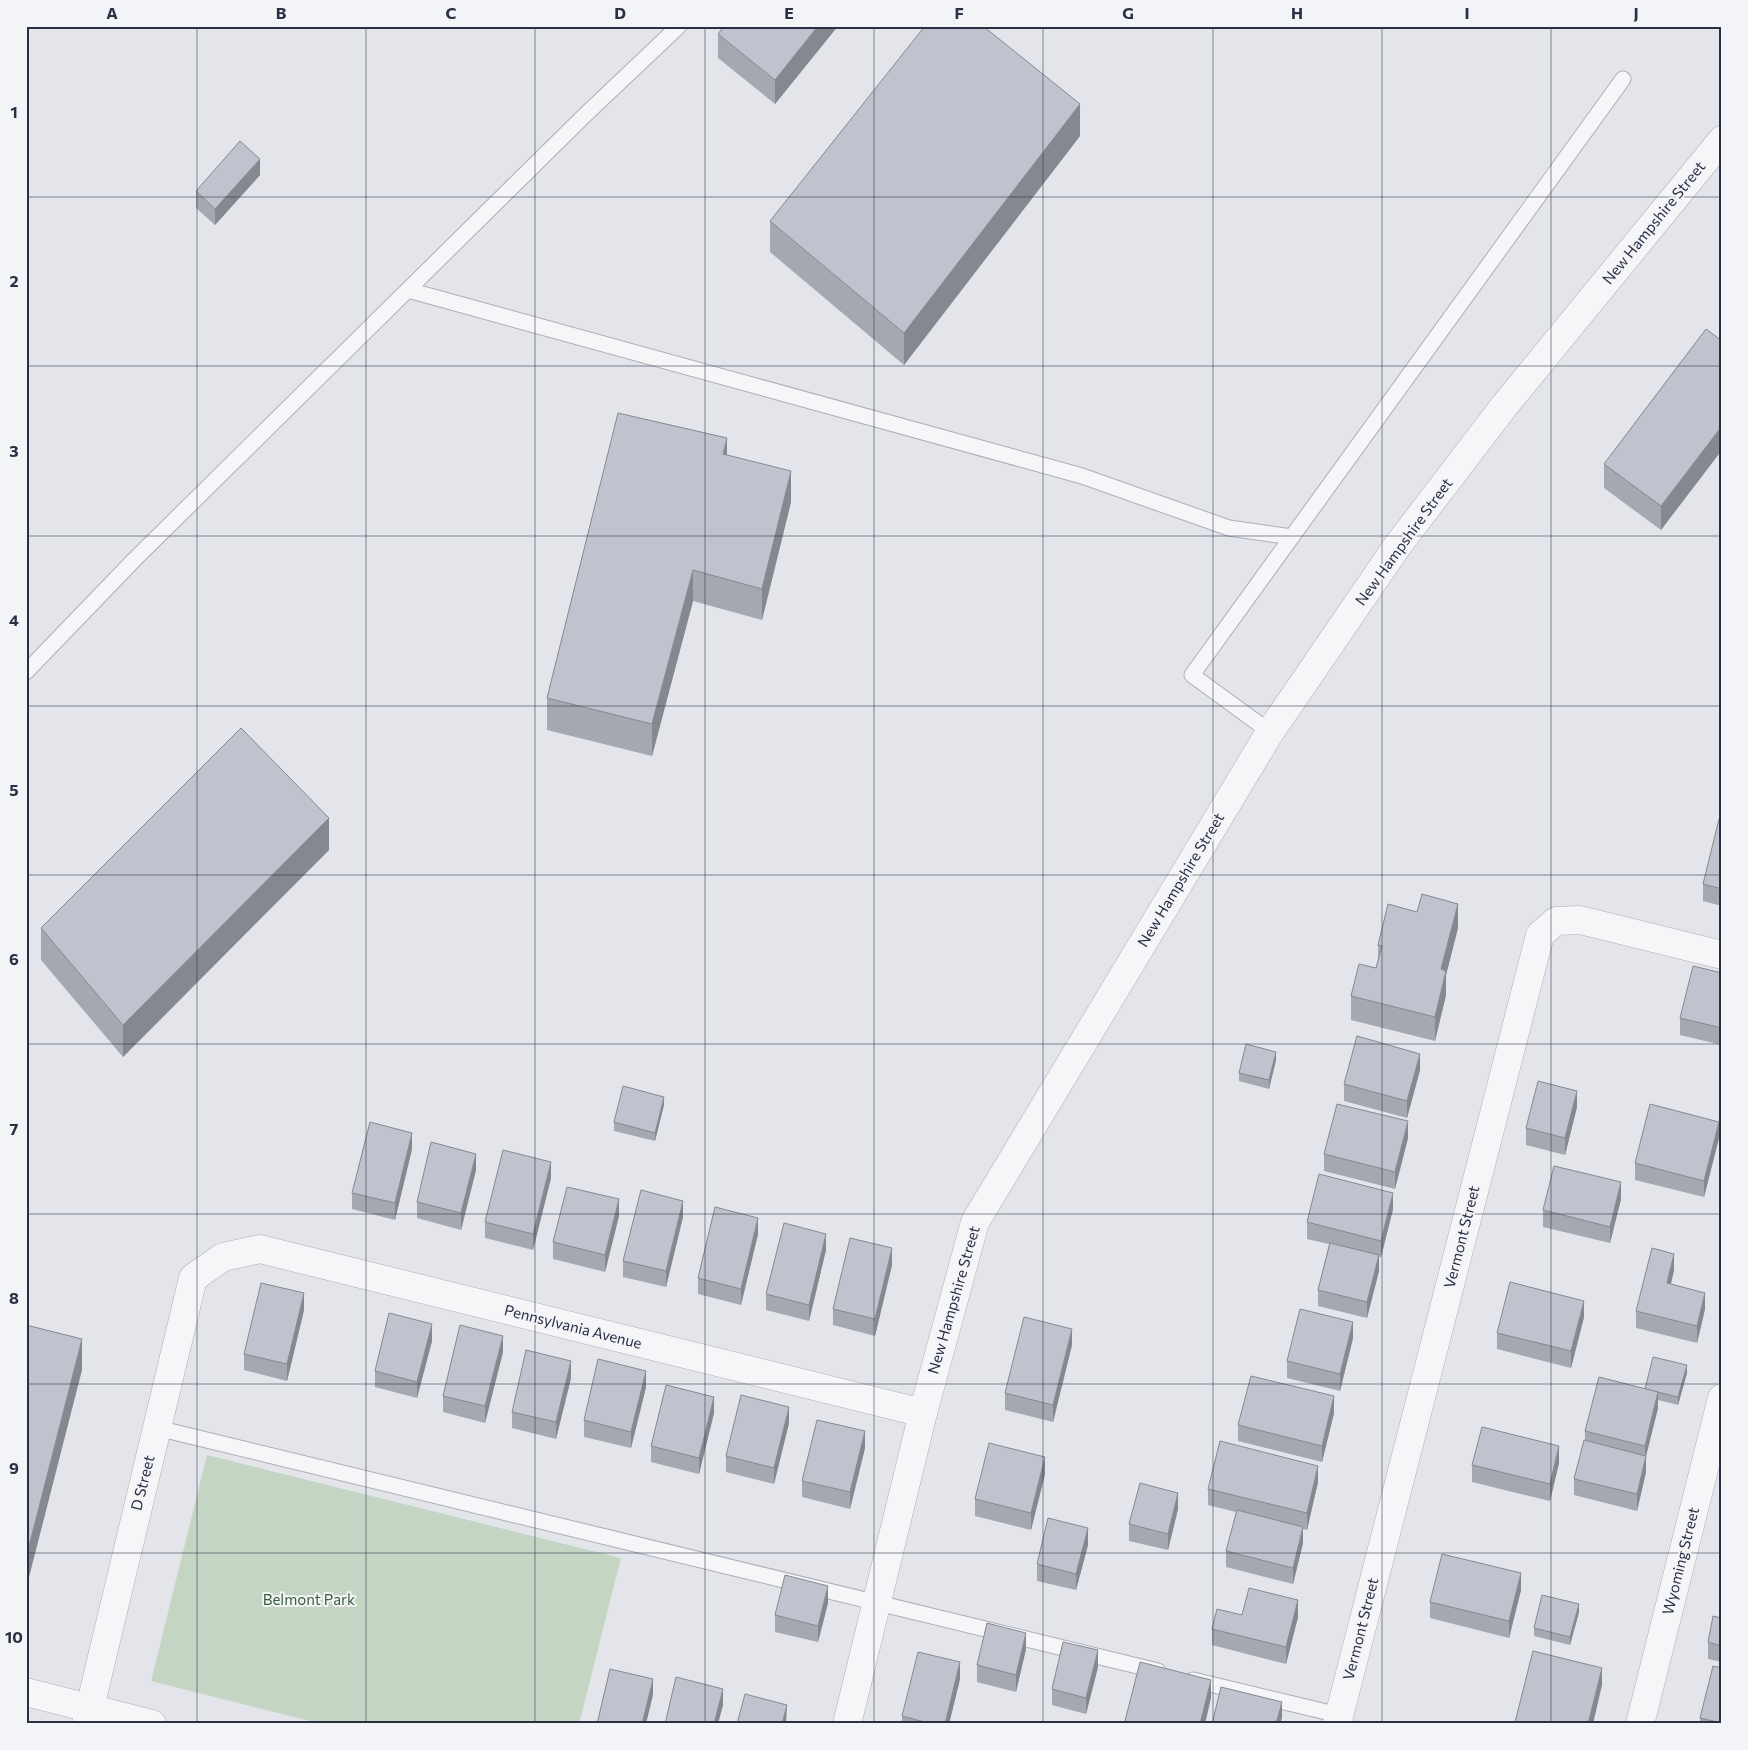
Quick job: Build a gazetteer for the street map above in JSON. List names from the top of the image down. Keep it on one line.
{"streets":{"street":["New Hampshire Street","Vermont Street","Pennsylvania Avenue","D Street","Wyoming Street"]},"crossings":[["New Hampshire Street","Pennsylvania Avenue"],["Pennsylvania Avenue","D Street"]],"parks":["Belmont Park"],"grid":{"columns":["A","B","C","D","E","F","G","H","I","J"],"rows":["1","2","3","4","5","6","7","8","9","10"]}}
